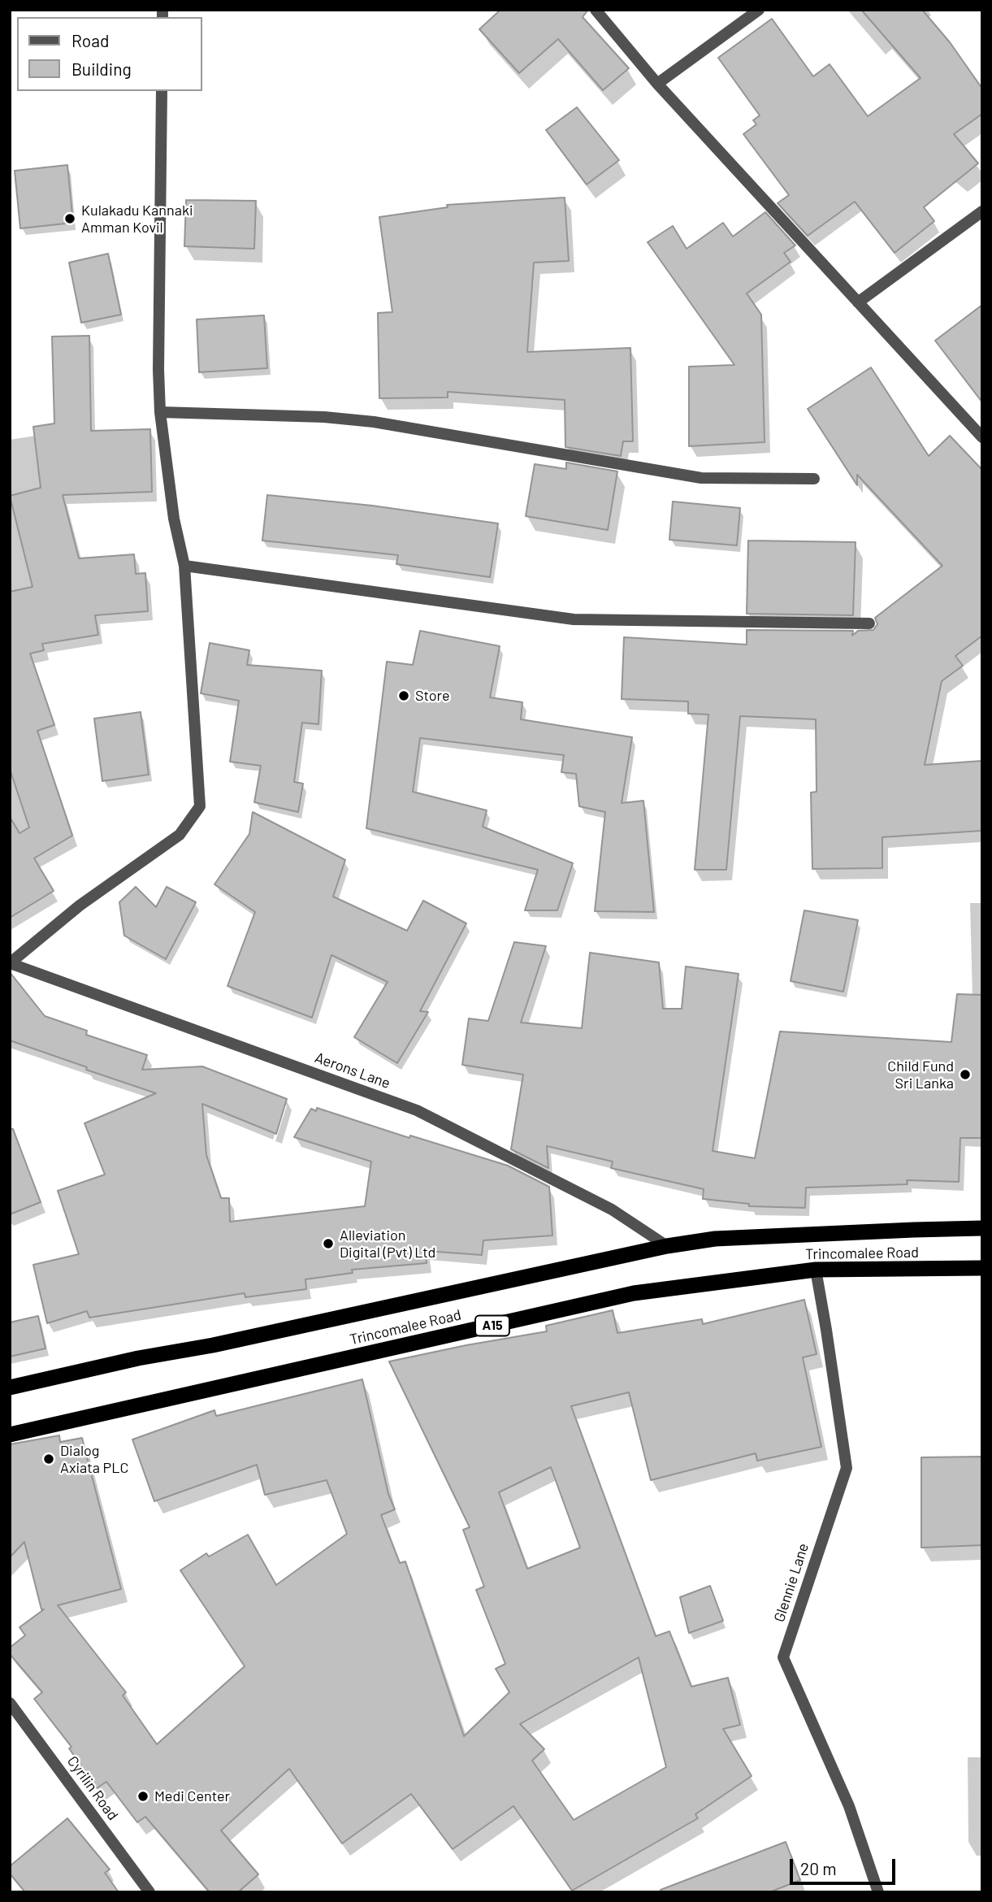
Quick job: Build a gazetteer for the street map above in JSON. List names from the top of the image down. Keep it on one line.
{"streets":{"highway":["Trincomalee Road","A15"],"street":["Aerons Lane","Glennie Lane","Cyrilin Road"]},"crossings":[["Aerons Lane","Trincomalee Road"],["Trincomalee Road","Glennie Lane"]],"places":["Kulakadu Kannaki Amman Kovil","Store","Child Fund Sri Lanka","Alleviation Digital (Pvt) Ltd","Dialog Axiata PLC","Medi Center"],"legend":["Road","Building"],"scale_bar":"20 m"}
